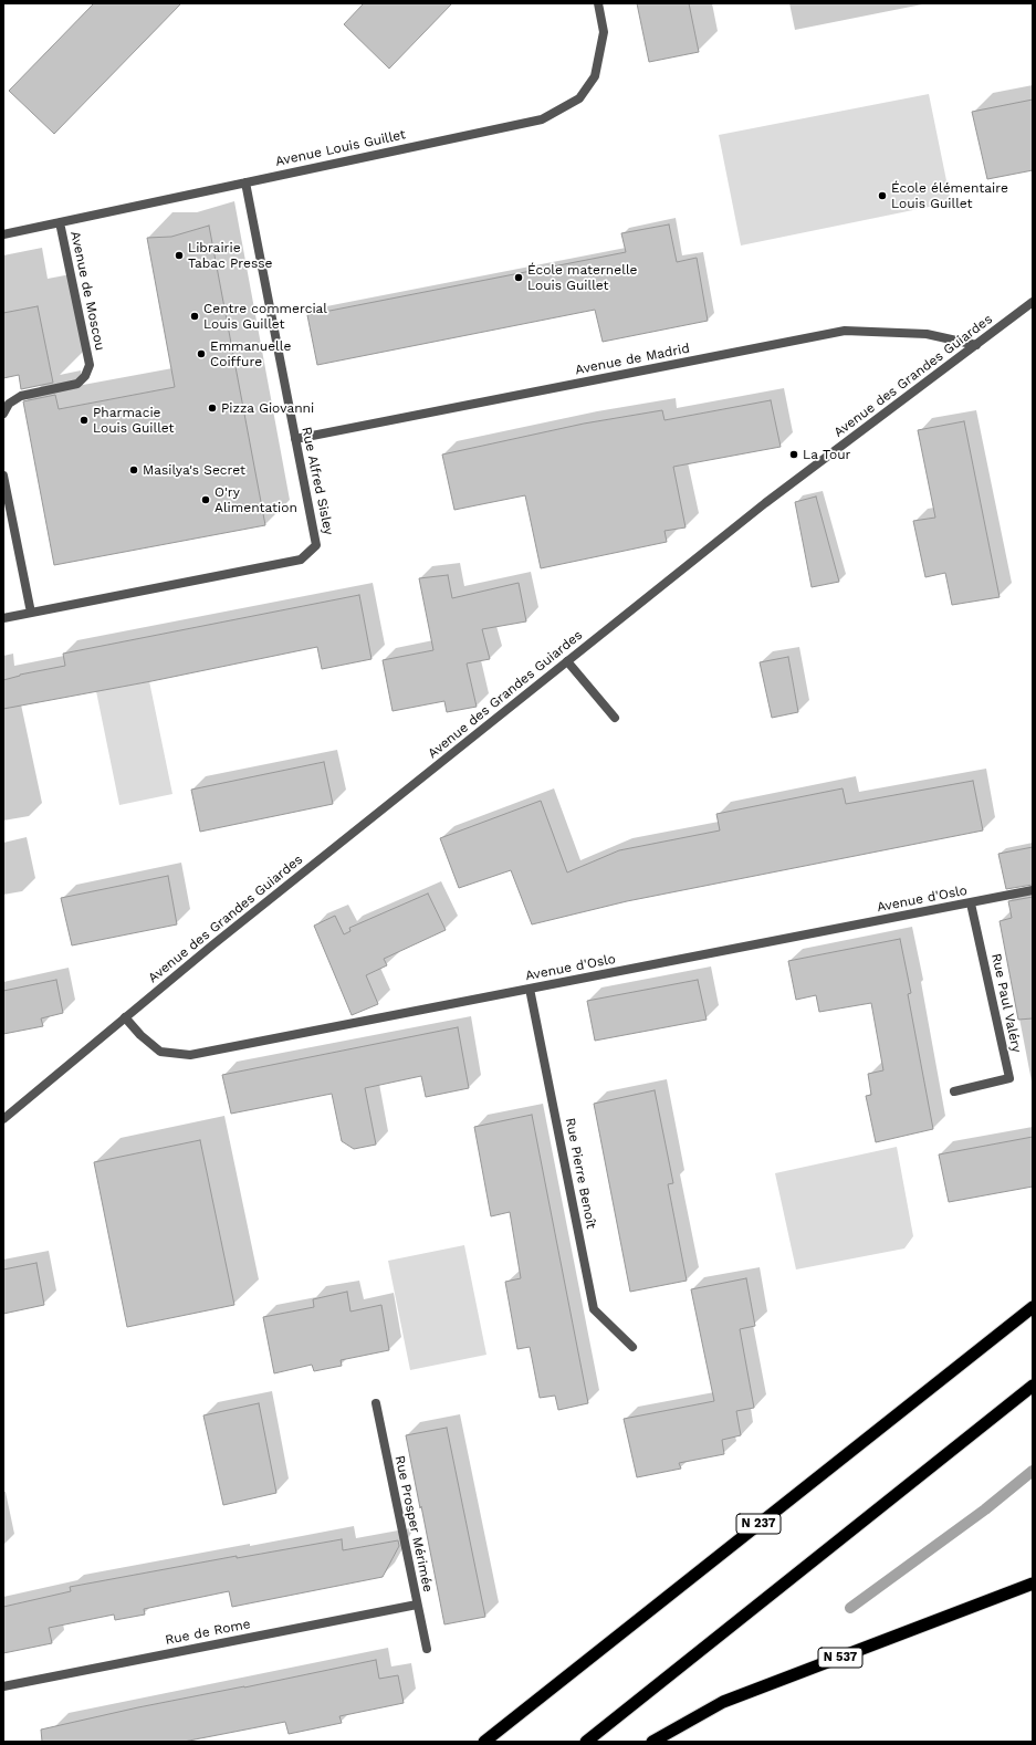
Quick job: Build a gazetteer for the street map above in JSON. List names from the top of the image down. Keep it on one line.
{"streets":{"highway":["N 237","N 537"],"street":["Avenue Louis Guillet","Avenue de Moscou","Avenue de Madrid","Avenue des Grandes Guiardes","Rue Alfred Sisley","Avenue d'Oslo","Rue Paul Valéry","Rue Pierre Benoît","Rue Prosper Mérimée","Rue de Rome"]},"crossings":[["Avenue Louis Guillet","Avenue de Moscou"],["Avenue Louis Guillet","Rue Alfred Sisley"],["Avenue de Madrid","Avenue des Grandes Guiardes"],["Avenue de Madrid","Rue Alfred Sisley"],["Avenue des Grandes Guiardes","Avenue d'Oslo"],["Avenue d'Oslo","Rue Paul Valéry"],["Avenue d'Oslo","Rue Pierre Benoît"],["Rue Prosper Mérimée","Rue de Rome"]],"places":["École élémentaire Louis Guillet","Librairie Tabac Presse","École maternelle Louis Guillet","Centre commercial Louis Guillet","Emmanuelle Coiffure","Pizza Giovanni","Pharmacie Louis Guillet","La Tour","Masilya's Secret","O'ry Alimentation"]}
